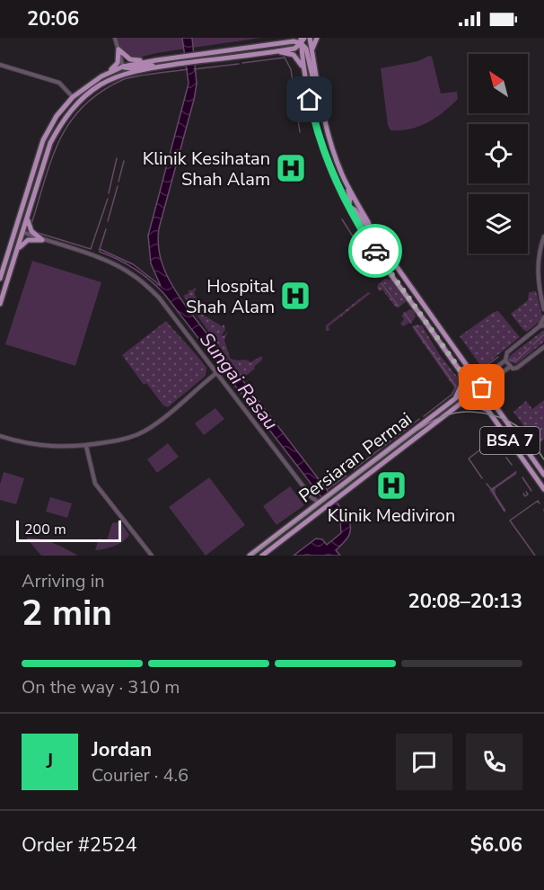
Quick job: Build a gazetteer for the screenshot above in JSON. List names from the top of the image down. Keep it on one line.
{"streets":{"main road":["BSA 7","Persiaran Permai"]},"crossings":[["BSA 7","Persiaran Permai"]],"water":["Sungai Rasau"],"places":{"hospital":["Klinik Kesihatan Shah Alam","Hospital Shah Alam","Klinik Mediviron"]},"scale_bar":"200 m","north":"top left","page":{"status":"20:06","scale":"200 m","heading":["2 min","Arriving in","20:08–20:13"],"panel":["Jordan","Courier · 4.6","Order #2524","$6.06"],"bar":"On the way · 310 m","round":"J"}}
